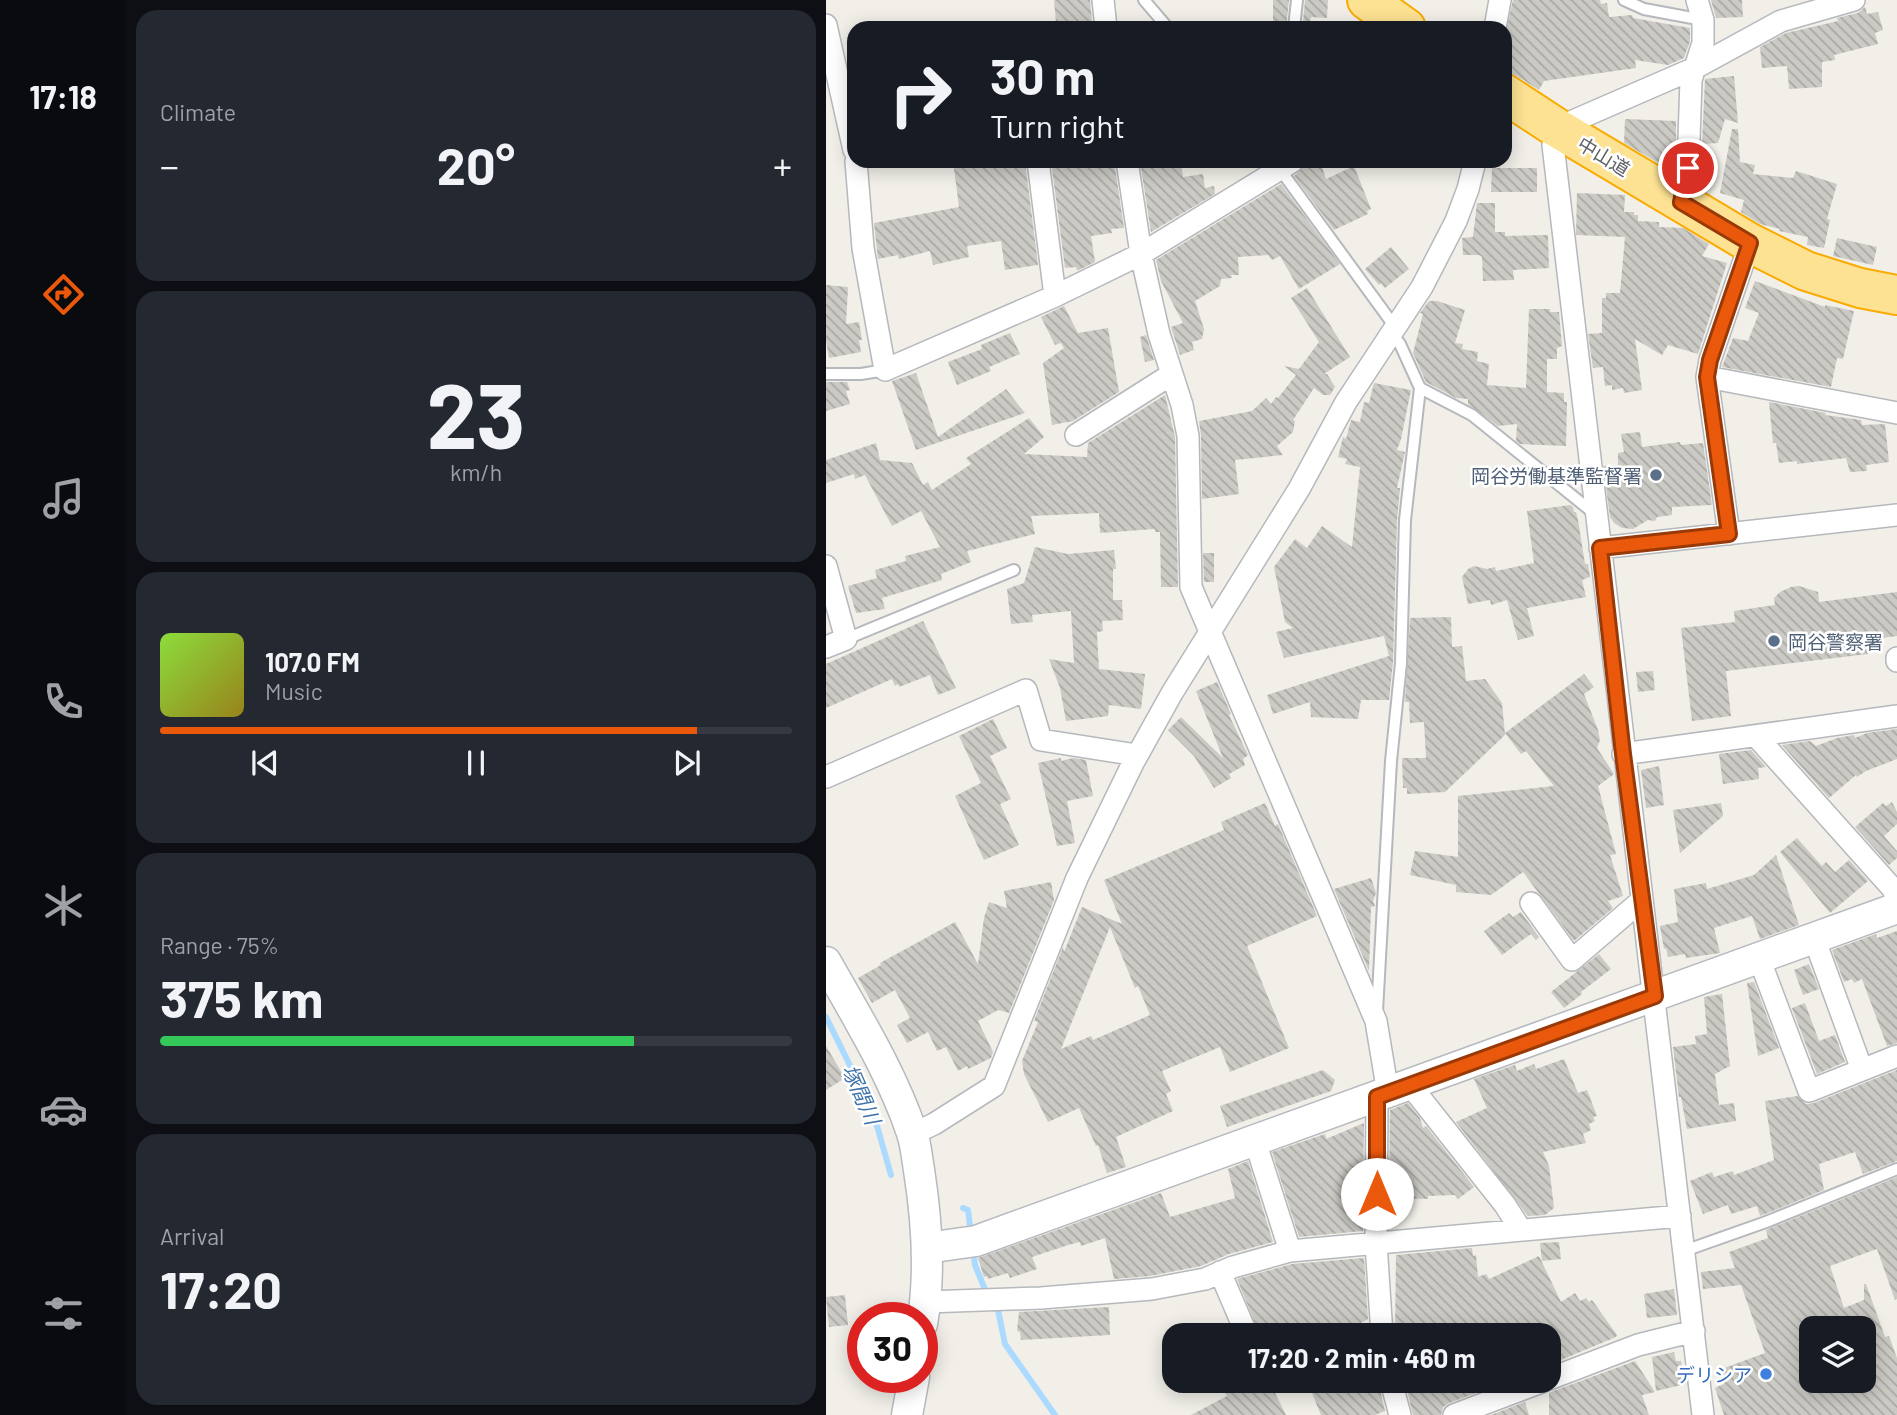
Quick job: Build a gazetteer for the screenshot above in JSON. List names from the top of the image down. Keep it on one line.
{"streets":{"highway":["中山道"]},"water":["塚間川"],"places":["岡谷労働基準監督署","岡谷警察署","デリシア"],"page":{"tabs":"17:18","tile":["Climate",["23","km/h"],["Range · 75%","375 km"],["Arrival","17:20"]],"turn":["30 m","Turn right"],"heat":["−","20°","+"],"song":["107.0 FM","Music"],"limit":"30","trip":"17:20 · 2 min · 460 m"}}
